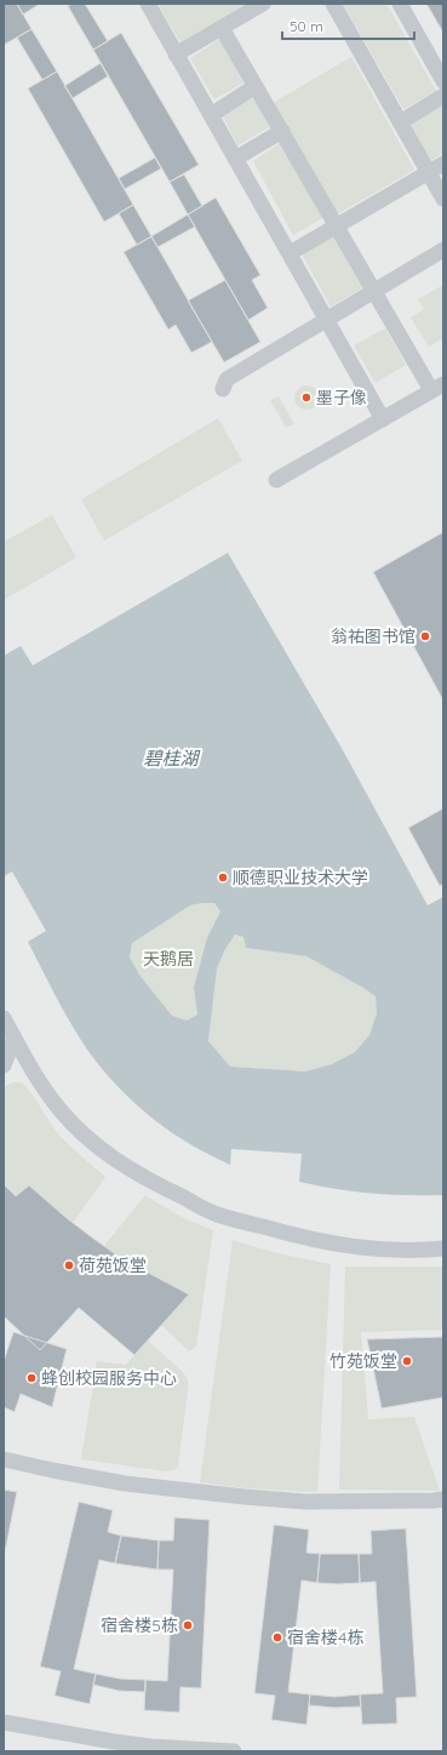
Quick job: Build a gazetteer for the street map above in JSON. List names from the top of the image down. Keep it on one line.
{"water":["碧桂湖"],"parks":["天鹅居"],"places":["墨子像","翁祐图书馆","顺德职业技术大学","荷苑饭堂","竹苑饭堂","蜂创校园服务中心","宿舍楼5栋","宿舍楼4栋"],"scale_bar":"50 m"}
